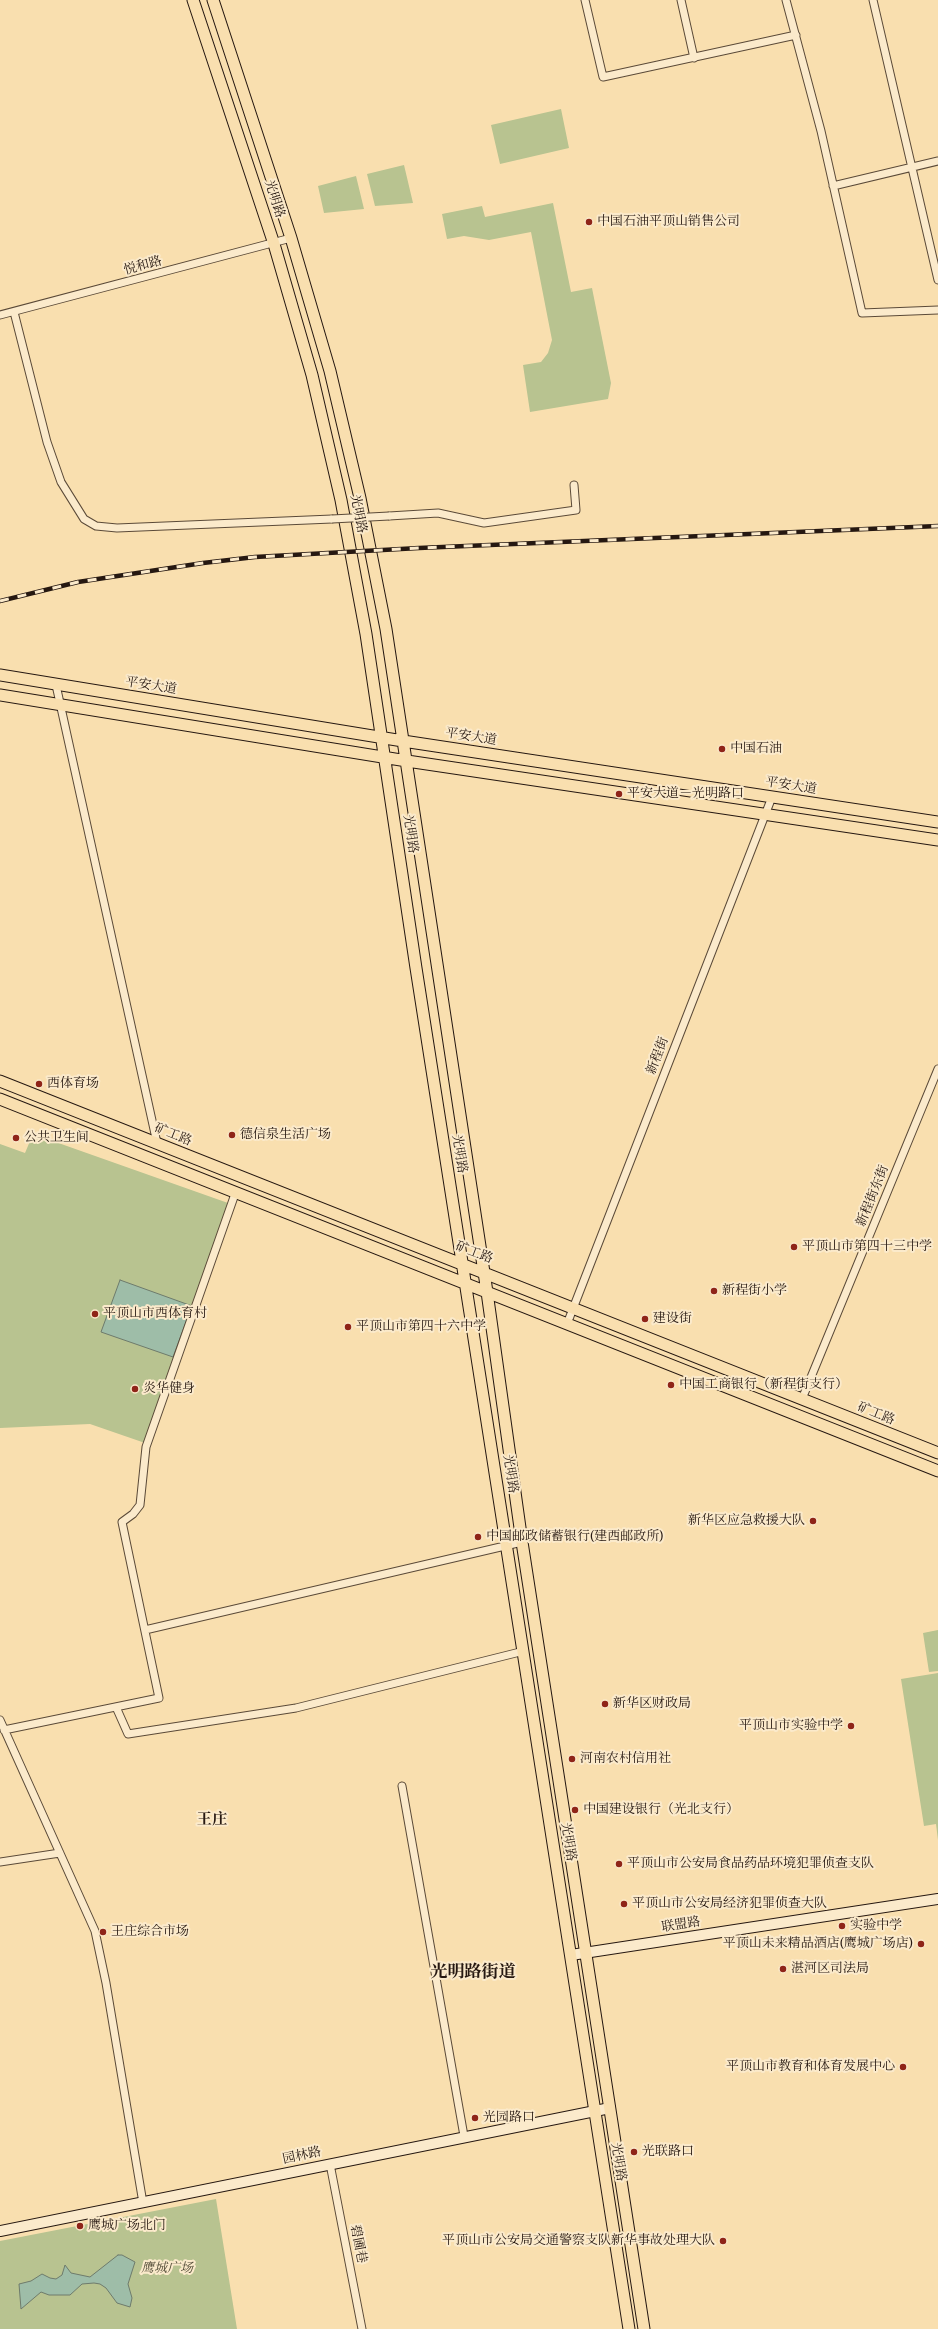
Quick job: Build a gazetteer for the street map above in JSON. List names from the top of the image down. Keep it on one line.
{"streets":{"main road":["光明路","平安大道","矿工路"],"street":["悦和路","新程街","新程街东街","联盟路","园林路","碧圃巷"]},"crossings":[["光明路","悦和路"],["光明路","平安大道"],["光明路","矿工路"],["光明路","联盟路"],["光明路","园林路"],["平安大道","新程街"],["新程街","矿工路"],["矿工路","新程街东街"],["园林路","碧圃巷"]],"districts":["王庄","光明路街道"],"parks":["鹰城广场"],"places":["中国石油平顶山销售公司","中国石油","平安大道－光明路口","西体育场","德信泉生活广场","公共卫生间","平顶山市第四十三中学","新程街小学","平顶山市西体育村","建设街","平顶山市第四十六中学","中国工商银行（新程街支行）","炎华健身","新华区应急救援大队","中国邮政储蓄银行(建西邮政所)","新华区财政局","平顶山市实验中学","河南农村信用社","中国建设银行（光北支行）","平顶山市公安局食品药品环境犯罪侦查支队","平顶山市公安局经济犯罪侦查大队","实验中学","王庄综合市场","平顶山未来精品酒店(鹰城广场店)","湛河区司法局","平顶山市教育和体育发展中心","光园路口","光联路口","鹰城广场北门","平顶山市公安局交通警察支队新华事故处理大队"]}
